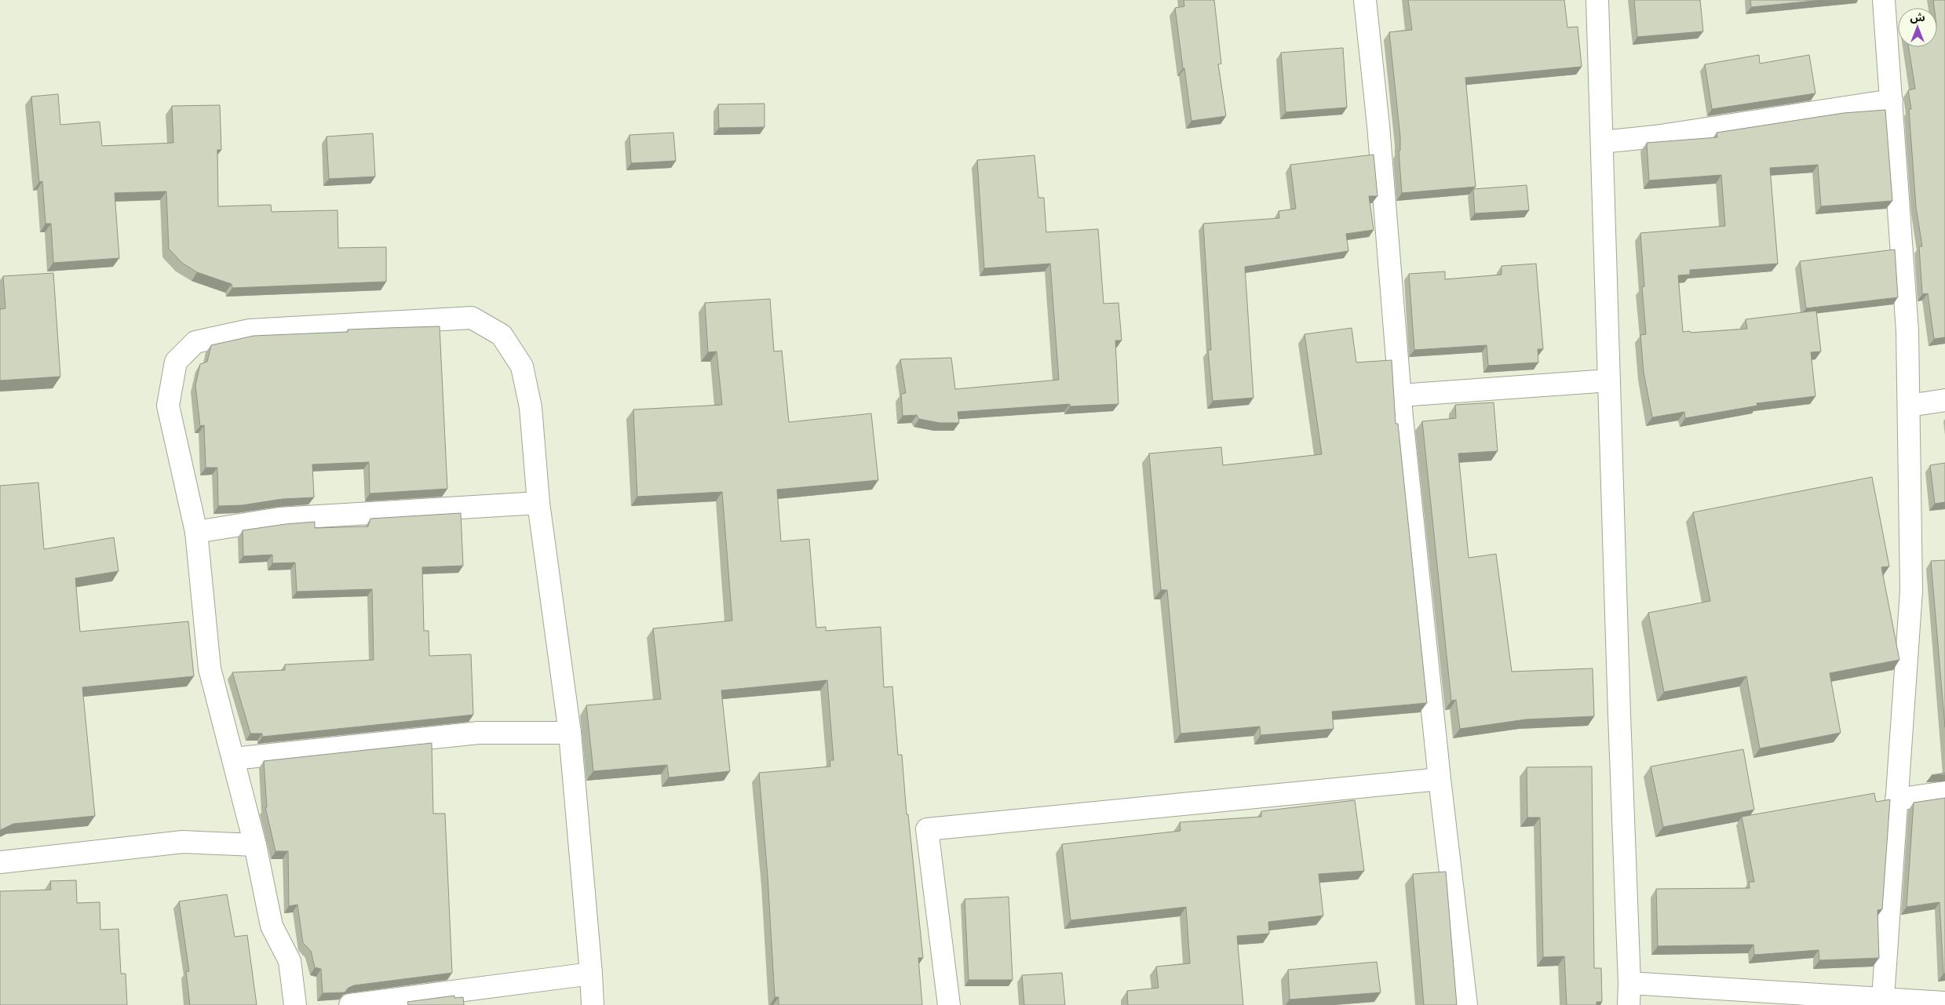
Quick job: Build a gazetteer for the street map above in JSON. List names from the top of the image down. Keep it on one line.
{"north":"top"}
